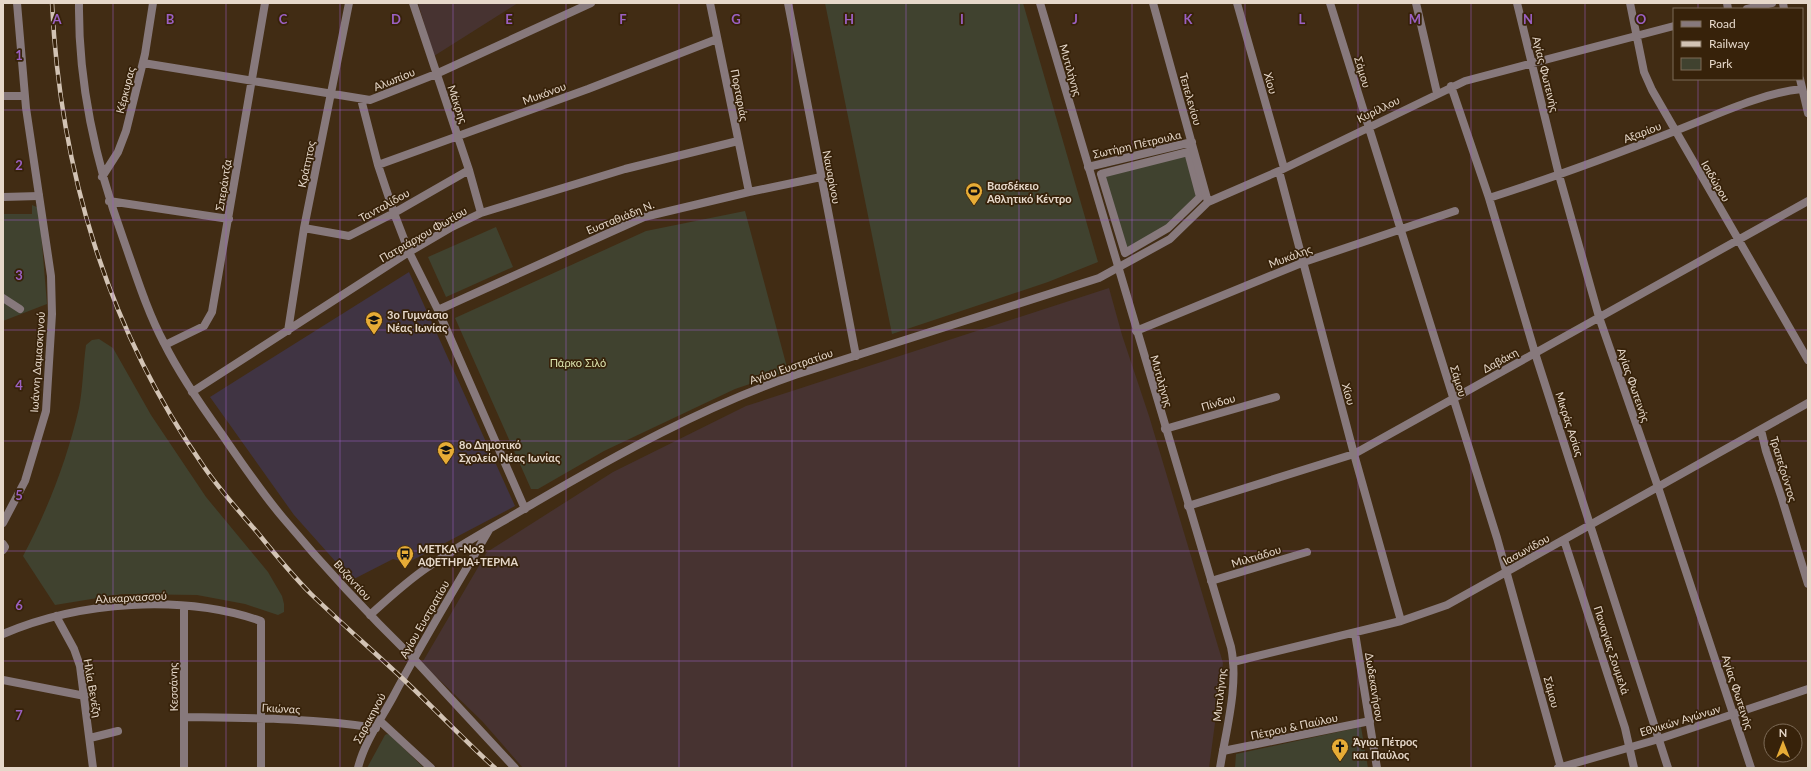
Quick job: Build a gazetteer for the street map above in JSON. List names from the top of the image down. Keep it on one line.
{"streets":{"street":["Μυτιλήνης","Σάμου","Αγίας Φωτεινής","Αλωπίου","Χίου","Κέρκυρας","Μυκόνου","Πορταριάς","Τεπελενίου","Μάκρης","Κυρίλλου","Αξαρίου","Σωτήρη Πέτρουλα","Κράτητος","Ναυαρίνου","Ισιδώρου","Σπεράντζα","Τανταλίδου","Ευσταθιάδη Ν.","Πατριάρχου Φωτίου","Μυκάλης","Δαβάκη","Ιωάννη Δαμασκηνού","Αγίου Ευστρατίου","Πίνδου","Μικράς Ασίας","Τραπεζούντος","Ιασωνίδου","Μιλτιάδου","Βυζαντίου","Αλικαρνασσού","Παναγίας Σουμελά","Κεσσάνης","Δωδεκανήσου","Ηλία Βενέζη","Γκιώνας","Σαρακηνού","Εθνικών Αγώνων","Πέτρου & Παύλου"]},"crossings":[["Μυτιλήνης","Κυρίλλου"],["Μυτιλήνης","Σωτήρη Πέτρουλα"],["Μυτιλήνης","Μυκάλης"],["Μυτιλήνης","Δαβάκη"],["Μυτιλήνης","Αγίου Ευστρατίου"],["Μυτιλήνης","Πίνδου"],["Μυτιλήνης","Ιασωνίδου"],["Μυτιλήνης","Μιλτιάδου"],["Μυτιλήνης","Πέτρου & Παύλου"],["Σάμου","Κυρίλλου"],["Σάμου","Μυκάλης"],["Σάμου","Δαβάκη"],["Σάμου","Ιασωνίδου"],["Σάμου","Εθνικών Αγώνων"],["Αγίας Φωτεινής","Κυρίλλου"],["Αγίας Φωτεινής","Αξαρίου"],["Αγίας Φωτεινής","Δαβάκη"],["Αγίας Φωτεινής","Ιασωνίδου"],["Αγίας Φωτεινής","Εθνικών Αγώνων"],["Αλωπίου","Κέρκυρας"],["Αλωπίου","Μάκρης"],["Αλωπίου","Κράτητος"],["Αλωπίου","Σπεράντζα"],["Χίου","Κυρίλλου"],["Χίου","Μυκάλης"],["Χίου","Δαβάκη"],["Χίου","Ιασωνίδου"],["Μυκόνου","Πορταριάς"],["Μυκόνου","Μάκρης"],["Πορταριάς","Ευσταθιάδη Ν."],["Πορταριάς","Πατριάρχου Φωτίου"],["Τεπελενίου","Κυρίλλου"],["Τεπελενίου","Σωτήρη Πέτρουλα"],["Μάκρης","Τανταλίδου"],["Μάκρης","Πατριάρχου Φωτίου"],["Κυρίλλου","Ισιδώρου"],["Κυρίλλου","Αγίου Ευστρατίου"],["Κυρίλλου","Μικράς Ασίας"],["Αξαρίου","Ισιδώρου"],["Αξαρίου","Μικράς Ασίας"],["Κράτητος","Τανταλίδου"],["Κράτητος","Πατριάρχου Φωτίου"],["Ναυαρίνου","Ευσταθιάδη Ν."],["Ναυαρίνου","Αγίου Ευστρατίου"],["Ισιδώρου","Δαβάκη"],["Σπεράντζα","Βυζαντίου"],["Πατριάρχου Φωτίου","Βυζαντίου"],["Δαβάκη","Μικράς Ασίας"],["Αγίου Ευστρατίου","Βυζαντίου"],["Αγίου Ευστρατίου","Σαρακηνού"],["Μικράς Ασίας","Ιασωνίδου"],["Μικράς Ασίας","Εθνικών Αγώνων"],["Τραπεζούντος","Ιασωνίδου"],["Ιασωνίδου","Παναγίας Σουμελά"],["Ιασωνίδου","Δωδεκανήσου"],["Αλικαρνασσού","Κεσσάνης"],["Αλικαρνασσού","Ηλία Βενέζη"],["Αλικαρνασσού","Γκιώνας"],["Παναγίας Σουμελά","Εθνικών Αγώνων"],["Κεσσάνης","Γκιώνας"],["Δωδεκανήσου","Πέτρου & Παύλου"],["Γκιώνας","Σαρακηνού"]],"parks":["Πάρκο Σιλό"],"places":{"sports":["Βασδέκειο Αθλητικό Κέντρο"],"school or university":["3ο Γυμνάσιο Νέας Ιωνίας","8ο Δημοτικό Σχολείο Νέας Ιωνίας"],"bus stop":["ΜΕΤΚΑ -Νο3 ΑΦΕΤΗΡΙΑ+ΤΕΡΜΑ"],"church":["Άγιοι Πέτρος και Παύλος"]},"legend":["Road","Railway","Park"],"north":"top","grid":{"columns":["A","B","C","D","E","F","G","H","I","J","K","L","M","N","O"],"rows":["1","2","3","4","5","6","7"]}}
